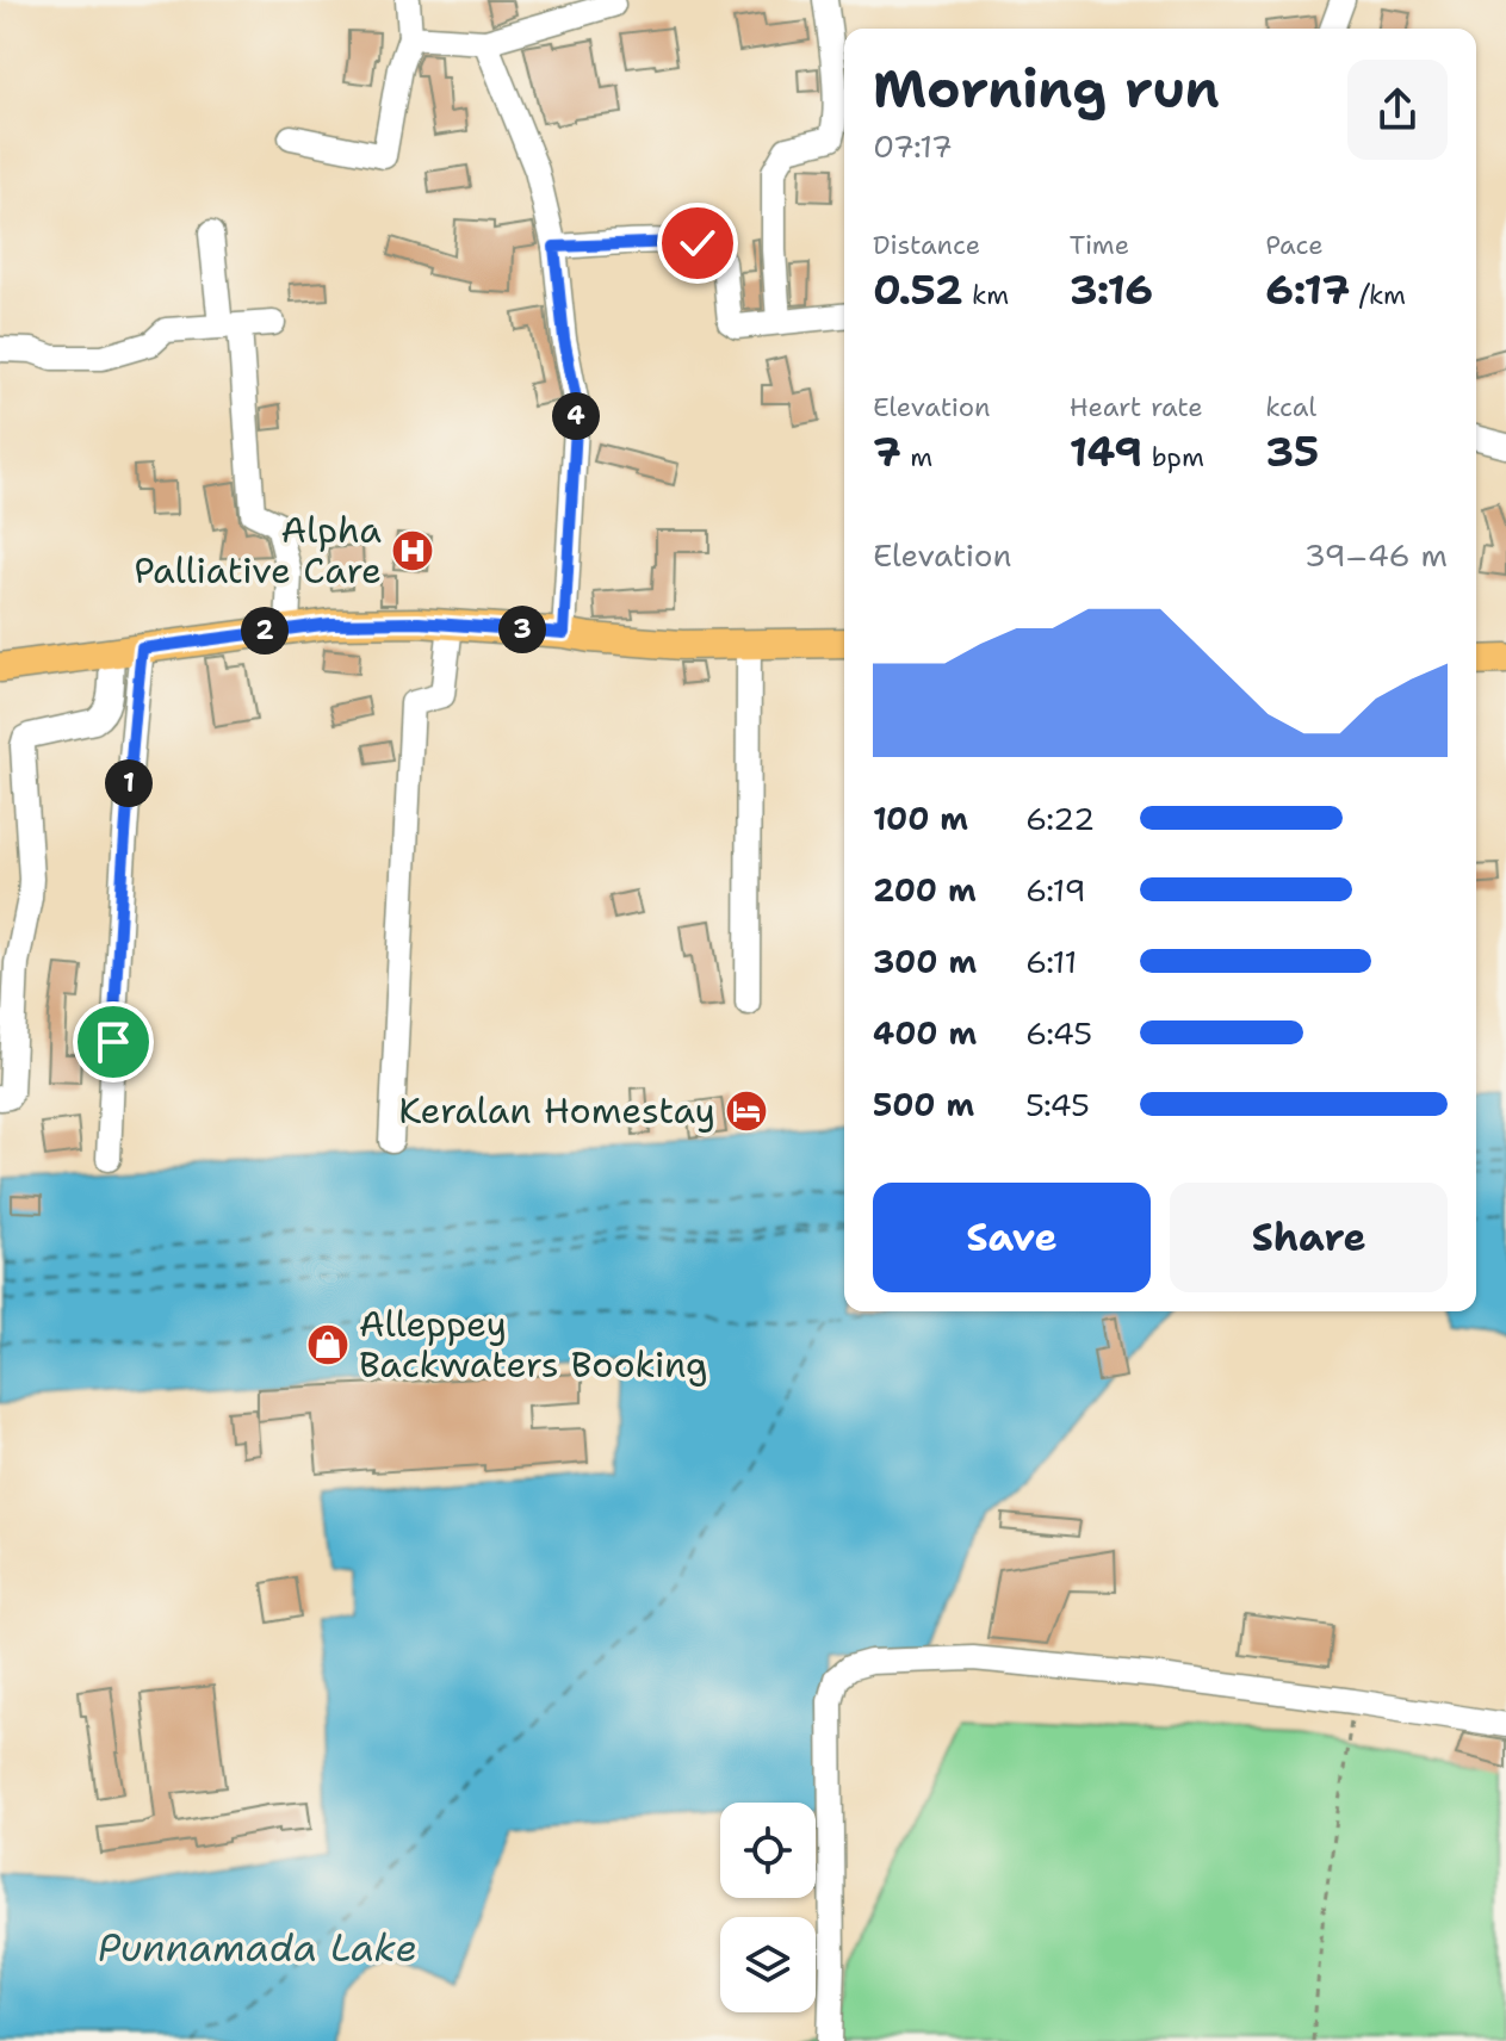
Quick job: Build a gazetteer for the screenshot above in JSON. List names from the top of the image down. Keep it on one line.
{"water":["Punnamada Lake"],"places":{"hospital":["Alpha Palliative Care"],"hotel":["Keralan Homestay"],"shop":["Alleppey Backwaters Booking"]},"page":{"heading":["Morning run","07:17"],"stats":[["Distance","0.52 km"],["Time","3:16"],["Pace","6:17 /km"],["Elevation","7 m"],["Heart rate","149 bpm"],["kcal","35"]],"pins":["4","3","2","1"],"chart":["Elevation","39–46 m"],"list":[{"name":"100 m","note":"6:22"},{"name":"200 m","note":"6:19"},{"name":"300 m","note":"6:11"},{"name":"400 m","note":"6:45"},{"name":"500 m","note":"5:45"}],"buttons":["Save","Share"]}}
